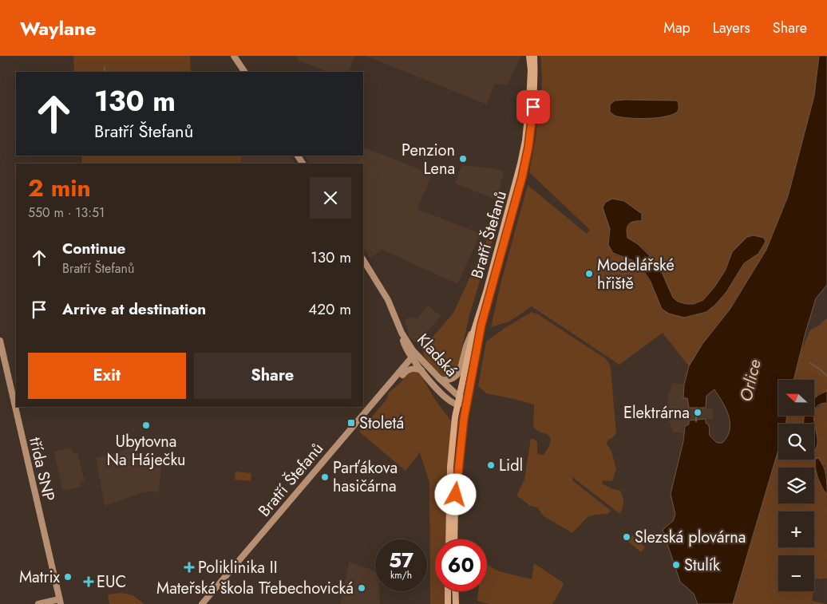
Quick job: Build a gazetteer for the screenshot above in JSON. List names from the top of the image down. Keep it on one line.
{"streets":{"main road":["Bratří Štefanů"],"street":["Kladská","třída SNP"]},"crossings":[["Bratří Štefanů","Kladská"]],"water":["Orlice"],"places":{"other":["Penzion Lena","Modelářské hřiště","Elektrárna","Ubytovna Na Háječku","Lidl","Parťákova hasičárna","Slezská plovárna","Stulík","Matrix","Mateřská škola Třebechovická"],"transit":["Stoletá"],"health":["Poliklinika II","EUC"]},"north":"left","page":{"header":"Waylane","nav":["Map","Layers","Share"],"turn":["130 m","Bratří Štefanů"],"heading":["2 min","550 m · 13:51"],"list":[{"name":"Continue","note":"Bratří Štefanů","value":"130 m"},{"name":"Arrive at destination","value":"420 m"}],"buttons":["Exit","Share"],"map_buttons":["+","−"],"speed":"57 km/h","limit":"60"}}
